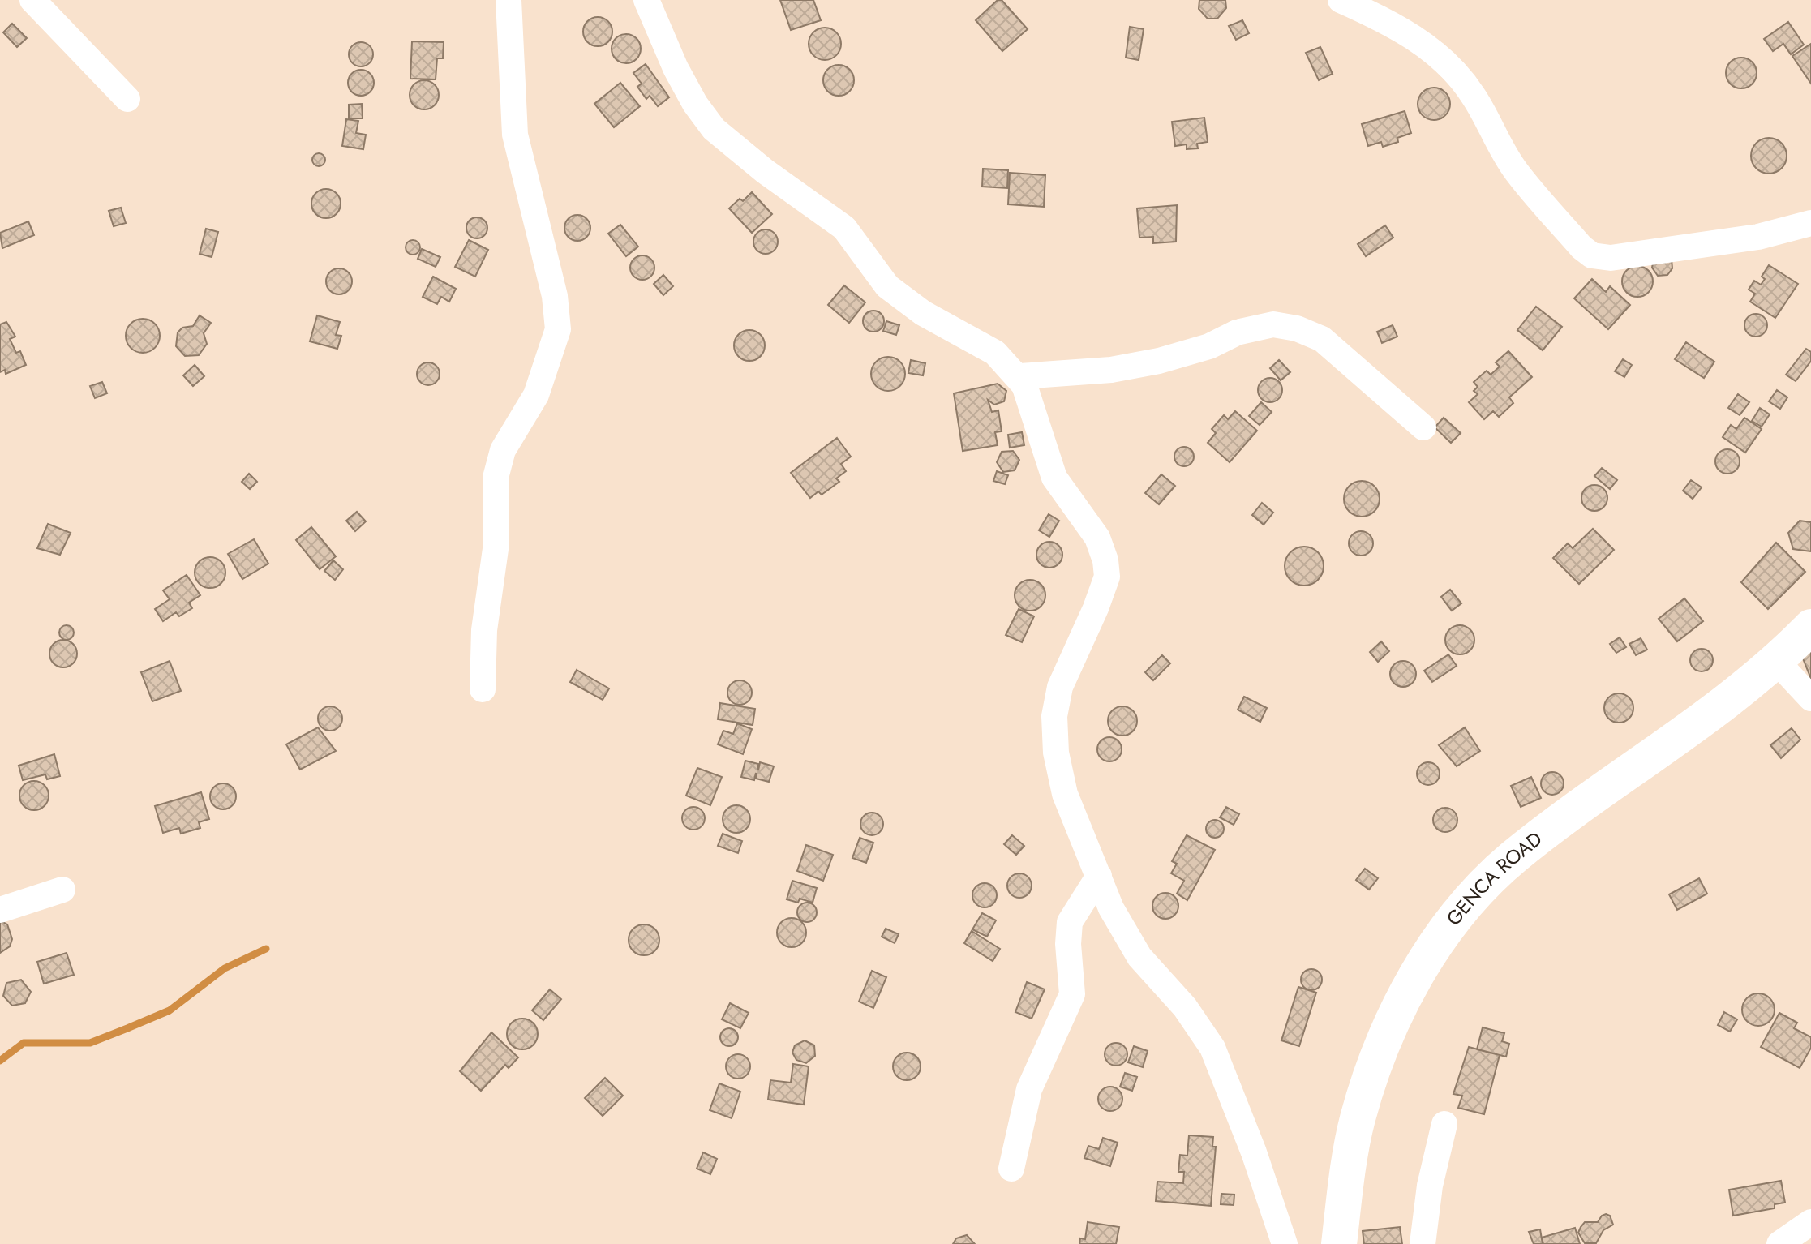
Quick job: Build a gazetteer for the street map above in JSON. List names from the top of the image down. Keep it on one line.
{"streets":{"street":["GENCA ROAD"]}}
